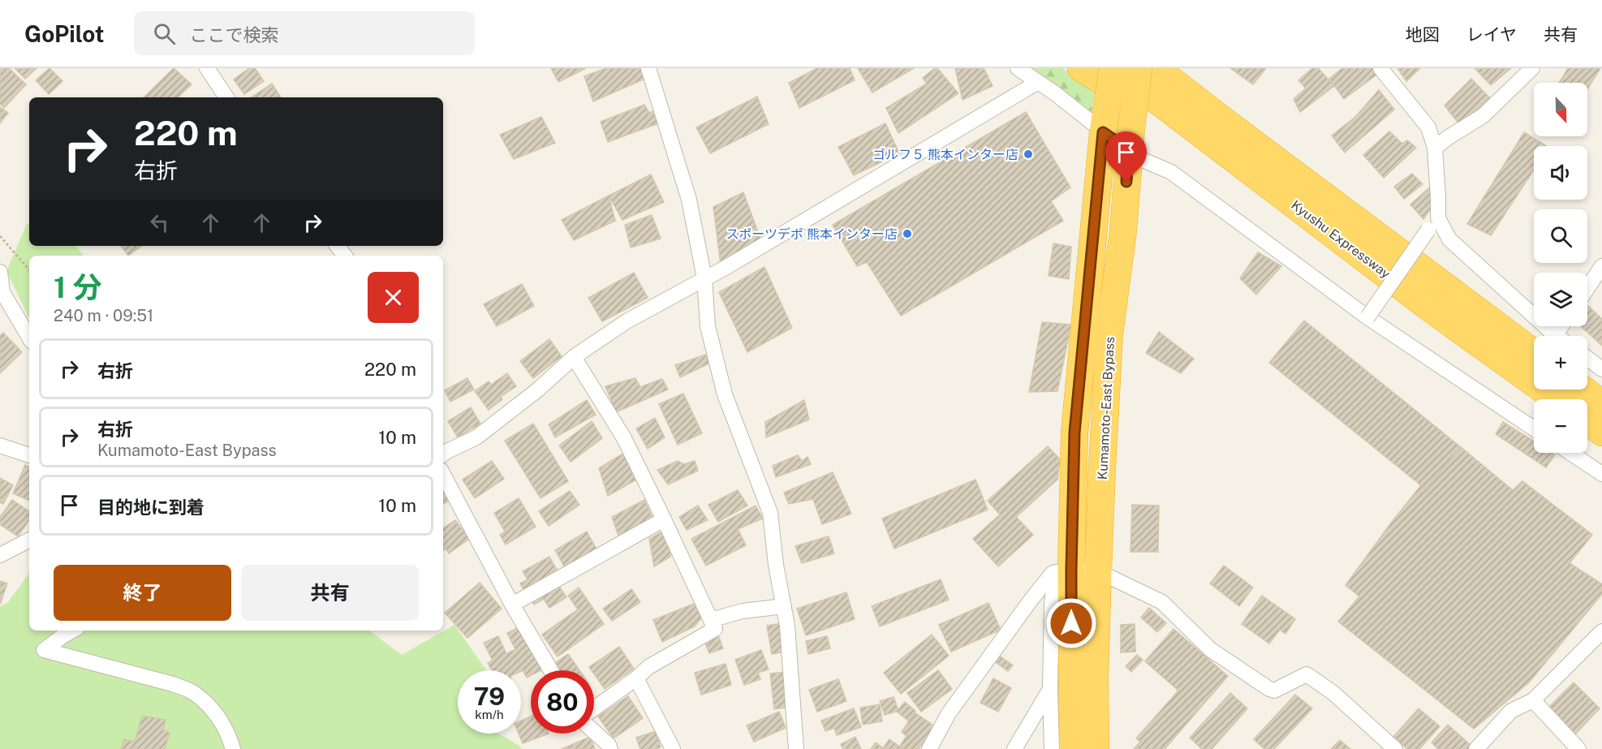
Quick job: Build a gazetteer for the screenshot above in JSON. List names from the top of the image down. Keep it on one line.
{"streets":{"highway":["Kyushu Expressway","Kumamoto-East Bypass"]},"crossings":[["Kyushu Expressway","Kumamoto-East Bypass"]],"places":["ゴルフ５ 熊本インター店","スポーツデポ 熊本インター店"],"north":"bottom","page":{"header":"GoPilot","search":"ここで検索","nav":["地図","レイヤ","共有"],"map_buttons":["+","−"],"turn":["220 m","右折"],"heading":["1 分","240 m · 09:51"],"list":[{"name":"右折","value":"220 m"},{"name":"右折","note":"Kumamoto-East Bypass","value":"10 m"},{"name":"目的地に到着","value":"10 m"}],"buttons":["終了","共有"],"speed":"79 km/h","limit":"80"}}
